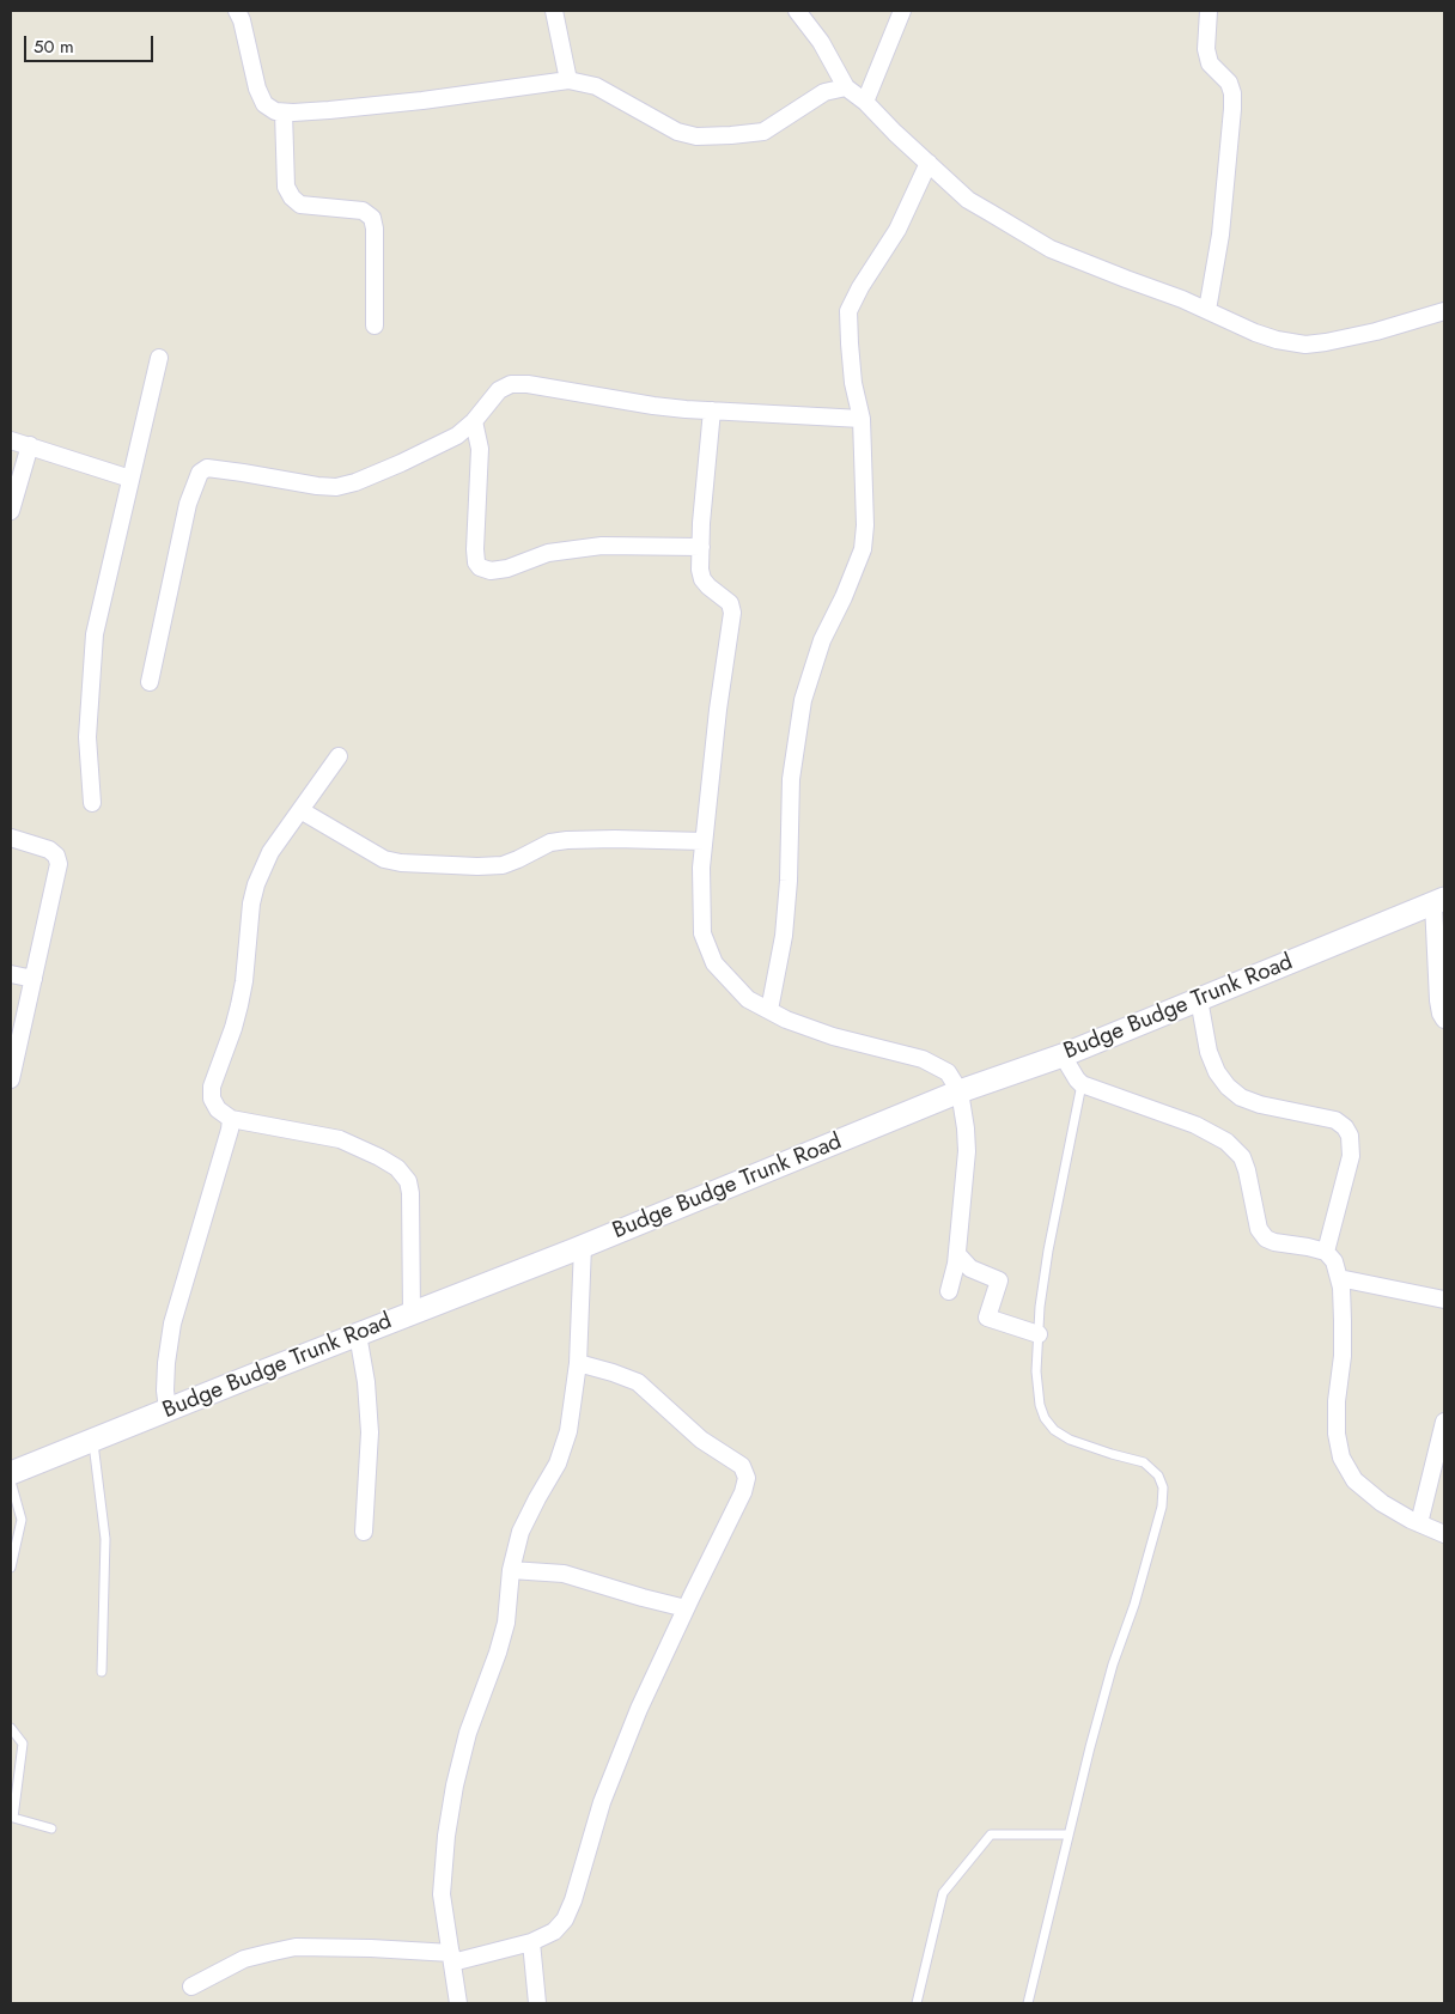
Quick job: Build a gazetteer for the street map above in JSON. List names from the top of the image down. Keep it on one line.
{"streets":{"main road":["Budge Budge Trunk Road"]},"scale_bar":"50 m"}
